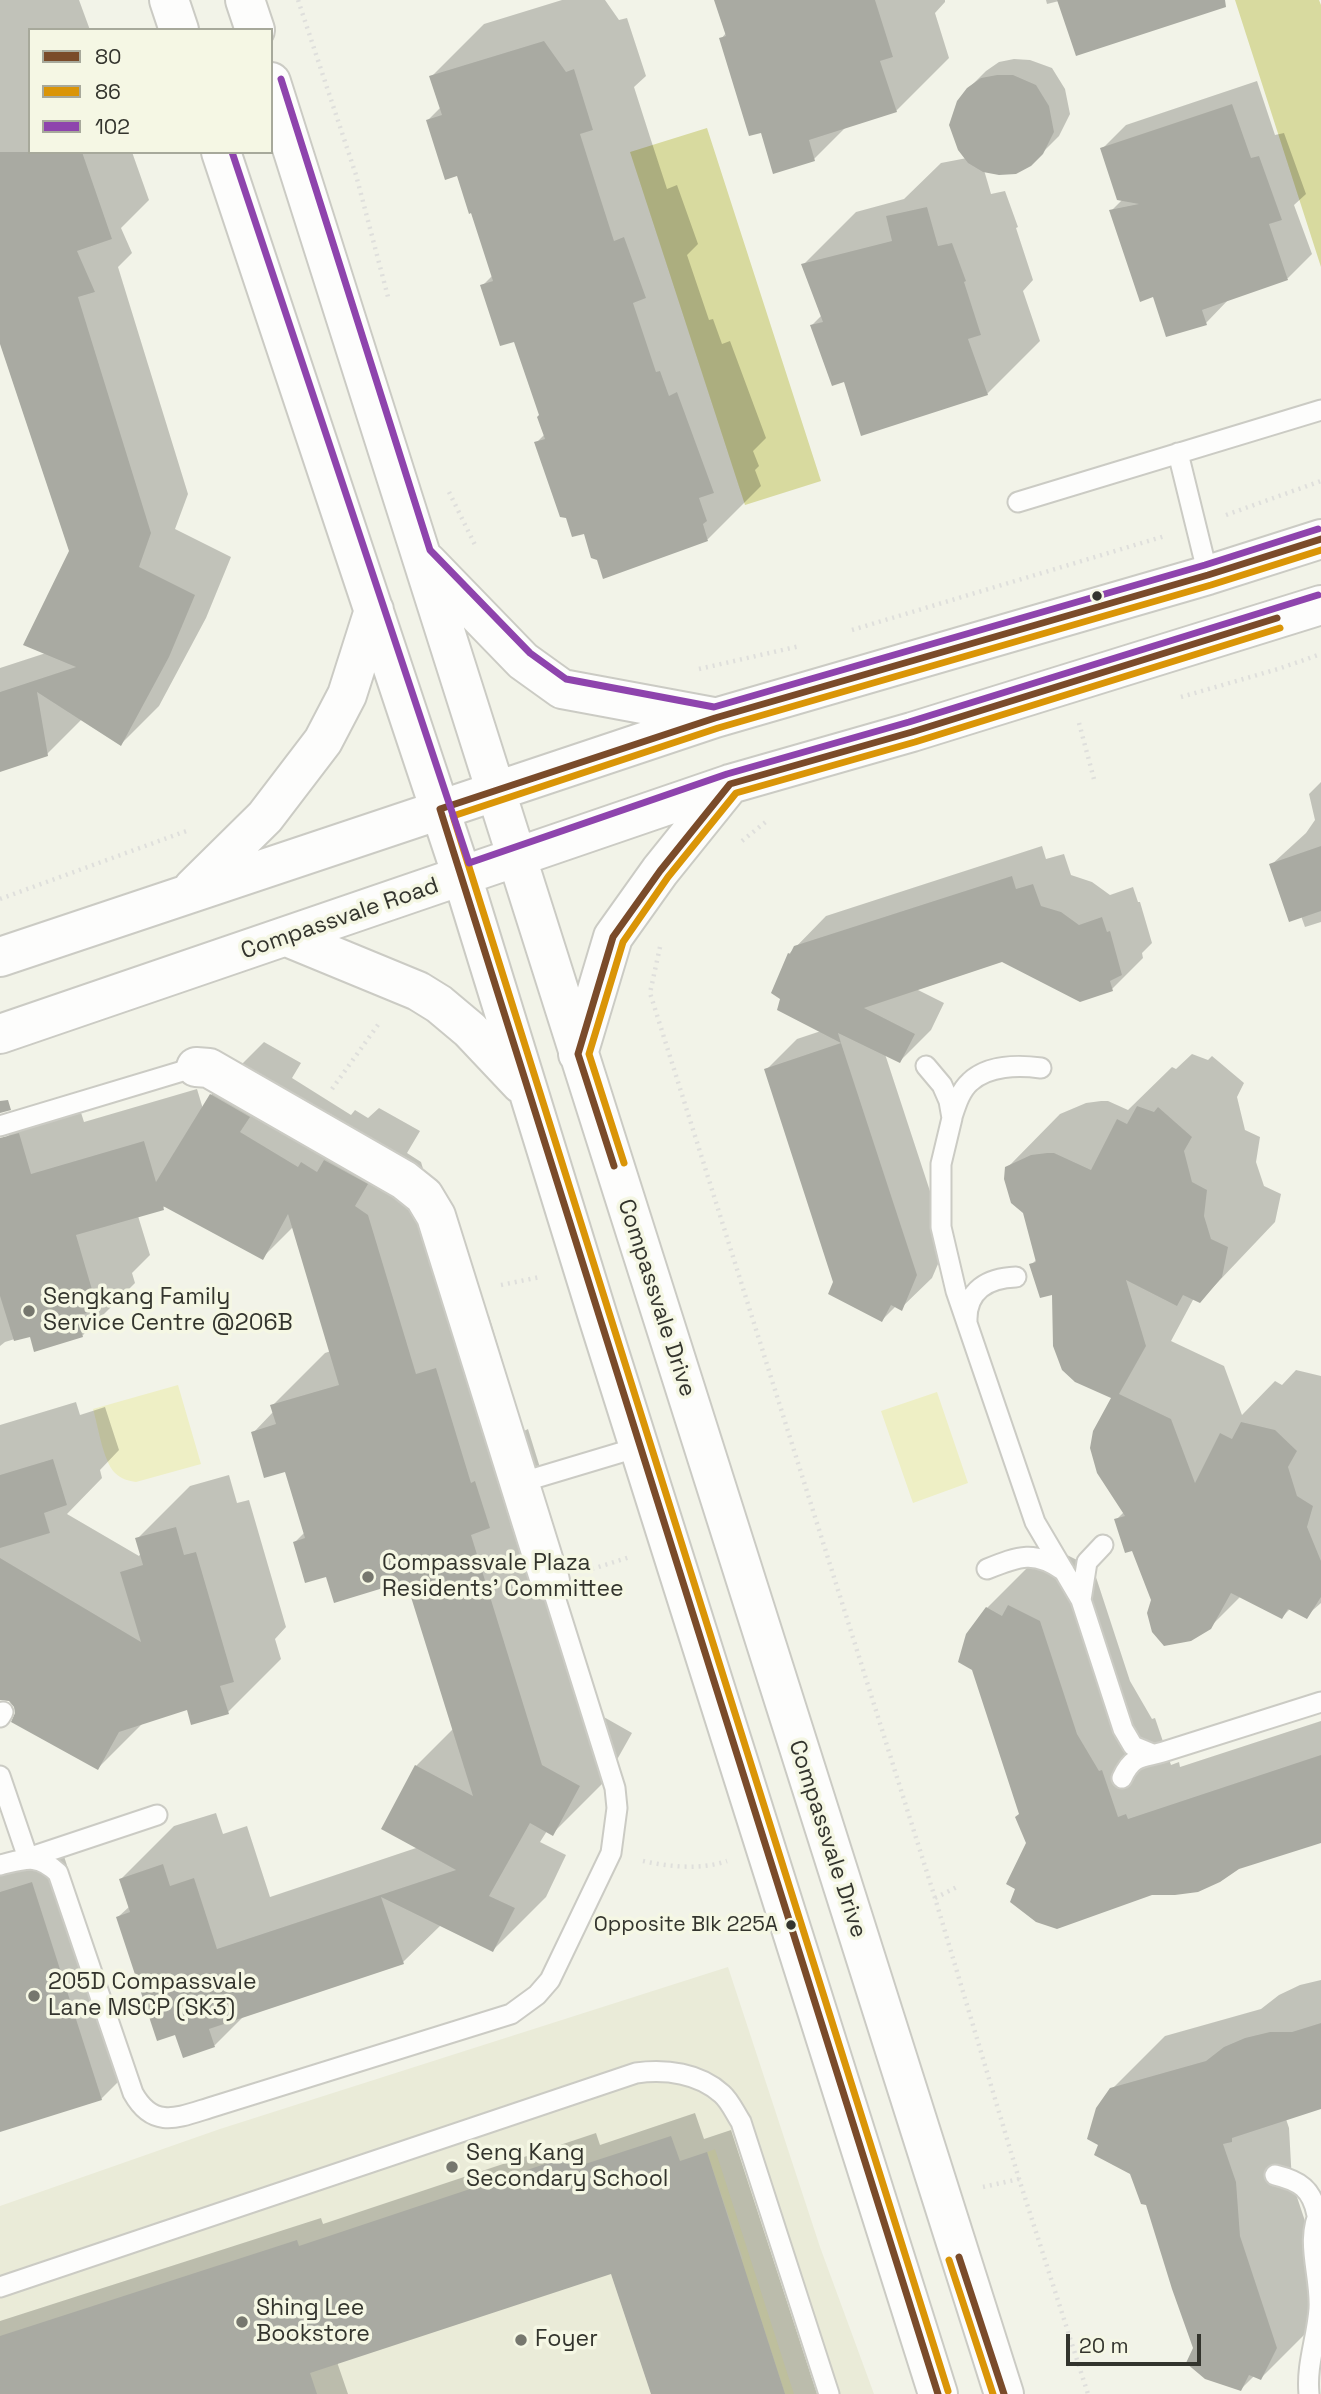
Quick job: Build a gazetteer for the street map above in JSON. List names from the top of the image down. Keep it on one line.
{"streets":{"street":["Compassvale Road","Compassvale Drive"]},"crossings":[["Compassvale Road","Compassvale Drive"]],"places":["Sengkang Family Service Centre @206B","Compassvale Plaza Residents' Committee","Opposite Blk 225A","205D Compassvale Lane MSCP (SK3)","Seng Kang Secondary School","Shing Lee Bookstore","Foyer"],"lines":["transit line 102","transit line 80","transit line 86"],"legend":["80","86","102"],"scale_bar":"20 m"}
